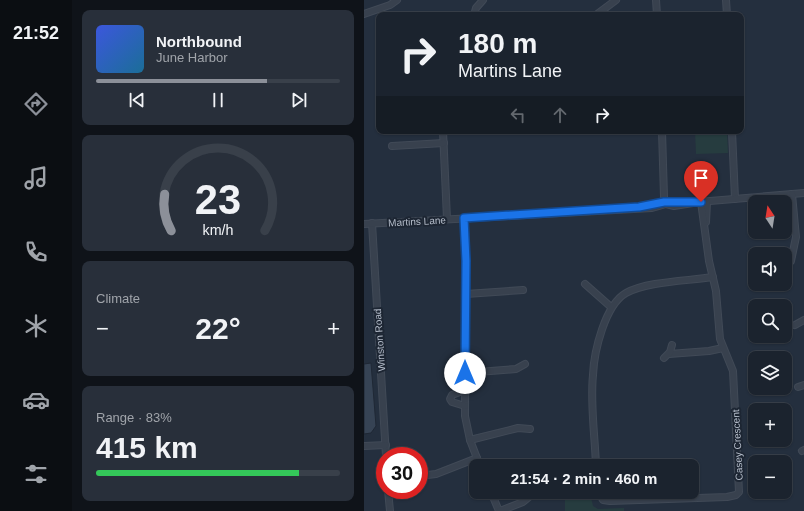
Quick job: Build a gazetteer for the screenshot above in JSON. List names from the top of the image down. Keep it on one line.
{"streets":{"street":["Martins Lane","Winston Road","Casey Crescent"]},"crossings":[["Martins Lane","Winston Road"],["Martins Lane","Casey Crescent"]],"north":"top","page":{"tabs":"21:52","turn":["180 m","Martins Lane"],"song":["Northbound","June Harbor"],"map_buttons":["+","−"],"tile":["Climate",["Range · 83%","415 km"]],"heat":["−","22°","+"],"limit":"30","trip":"21:54 · 2 min · 460 m","gauge":["23","km/h"]}}
